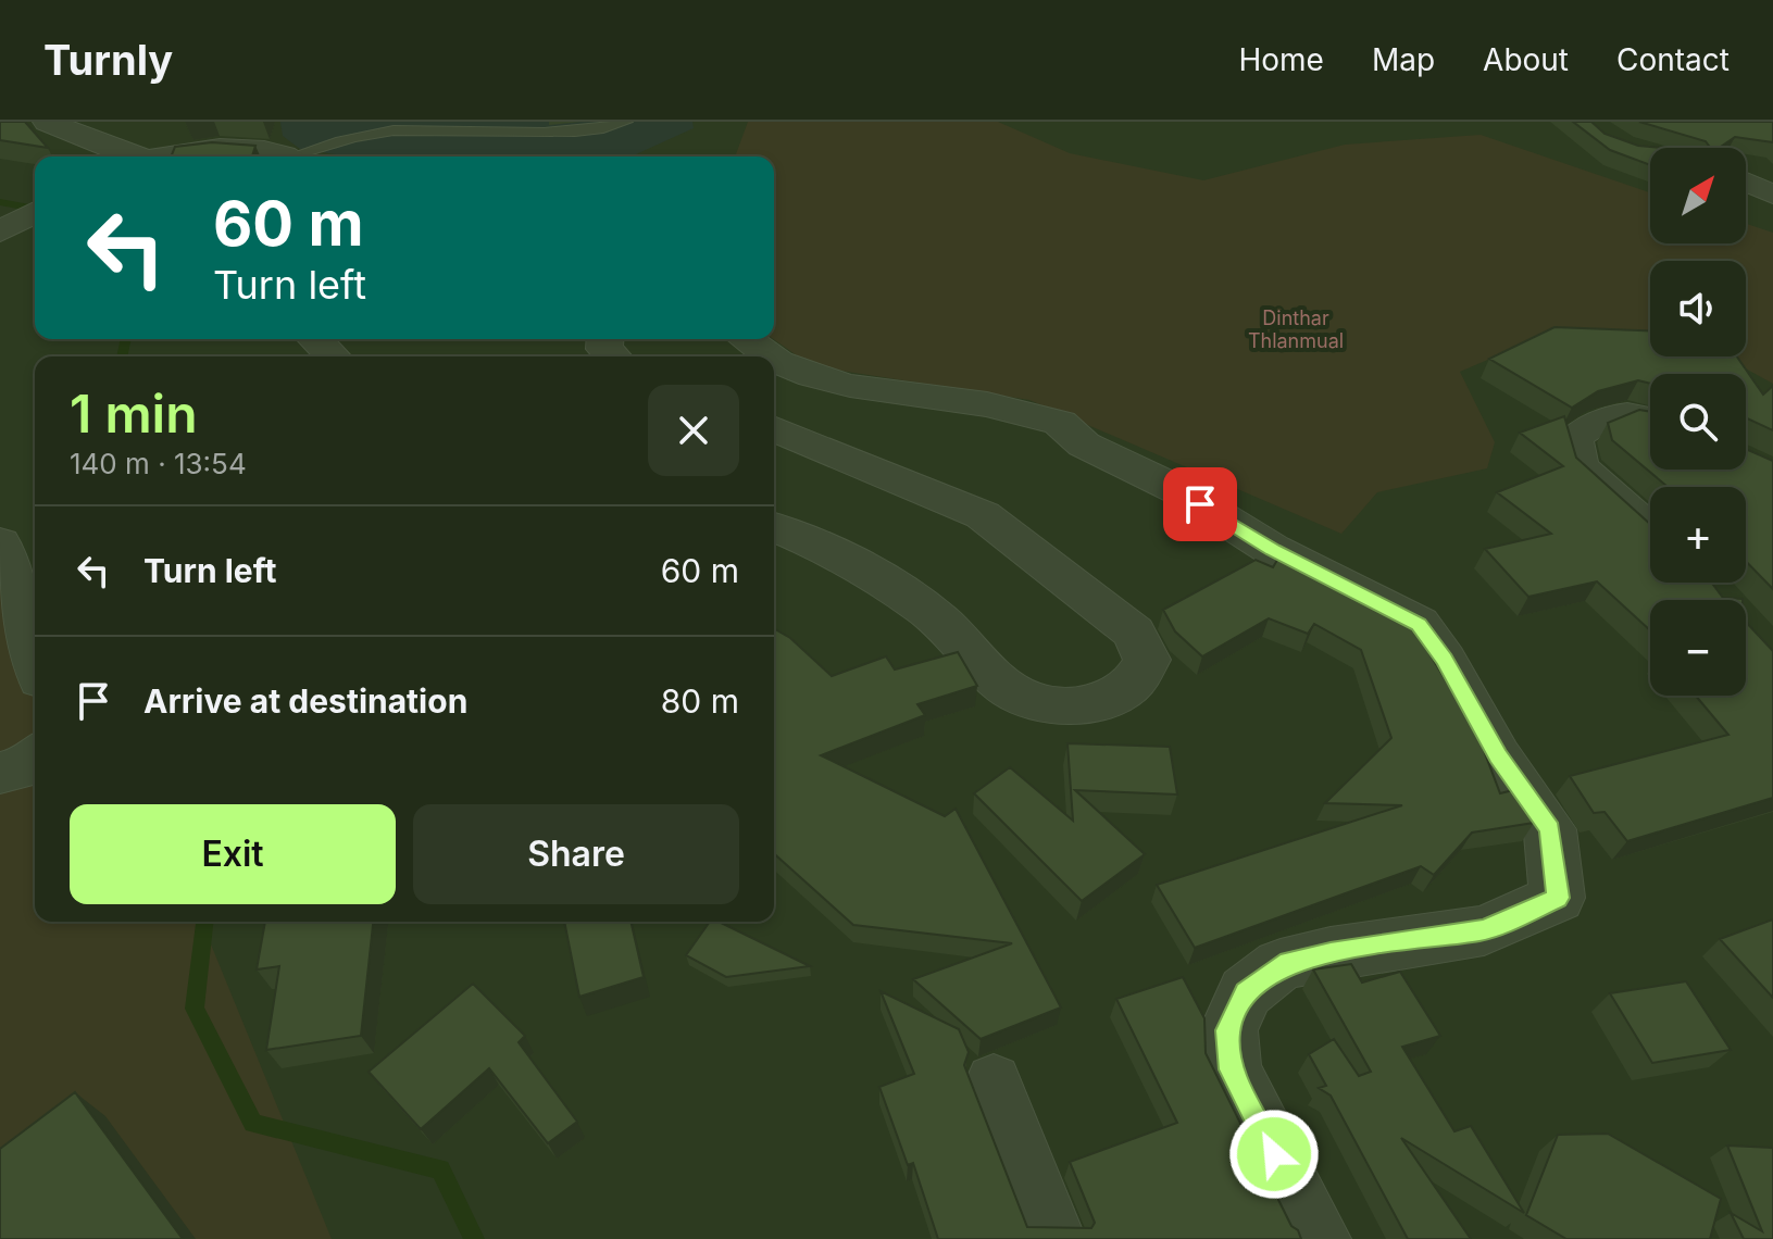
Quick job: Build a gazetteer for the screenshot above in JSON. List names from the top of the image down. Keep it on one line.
{"parks":["Dinthar Thlanmual"],"north":"top right","page":{"header":"Turnly","nav":["Home","Map","About","Contact"],"map_buttons":["+","−"],"turn":["60 m","Turn left"],"heading":["1 min","140 m · 13:54"],"list":[{"name":"Turn left","value":"60 m"},{"name":"Arrive at destination","value":"80 m"}],"buttons":["Exit","Share"]}}
